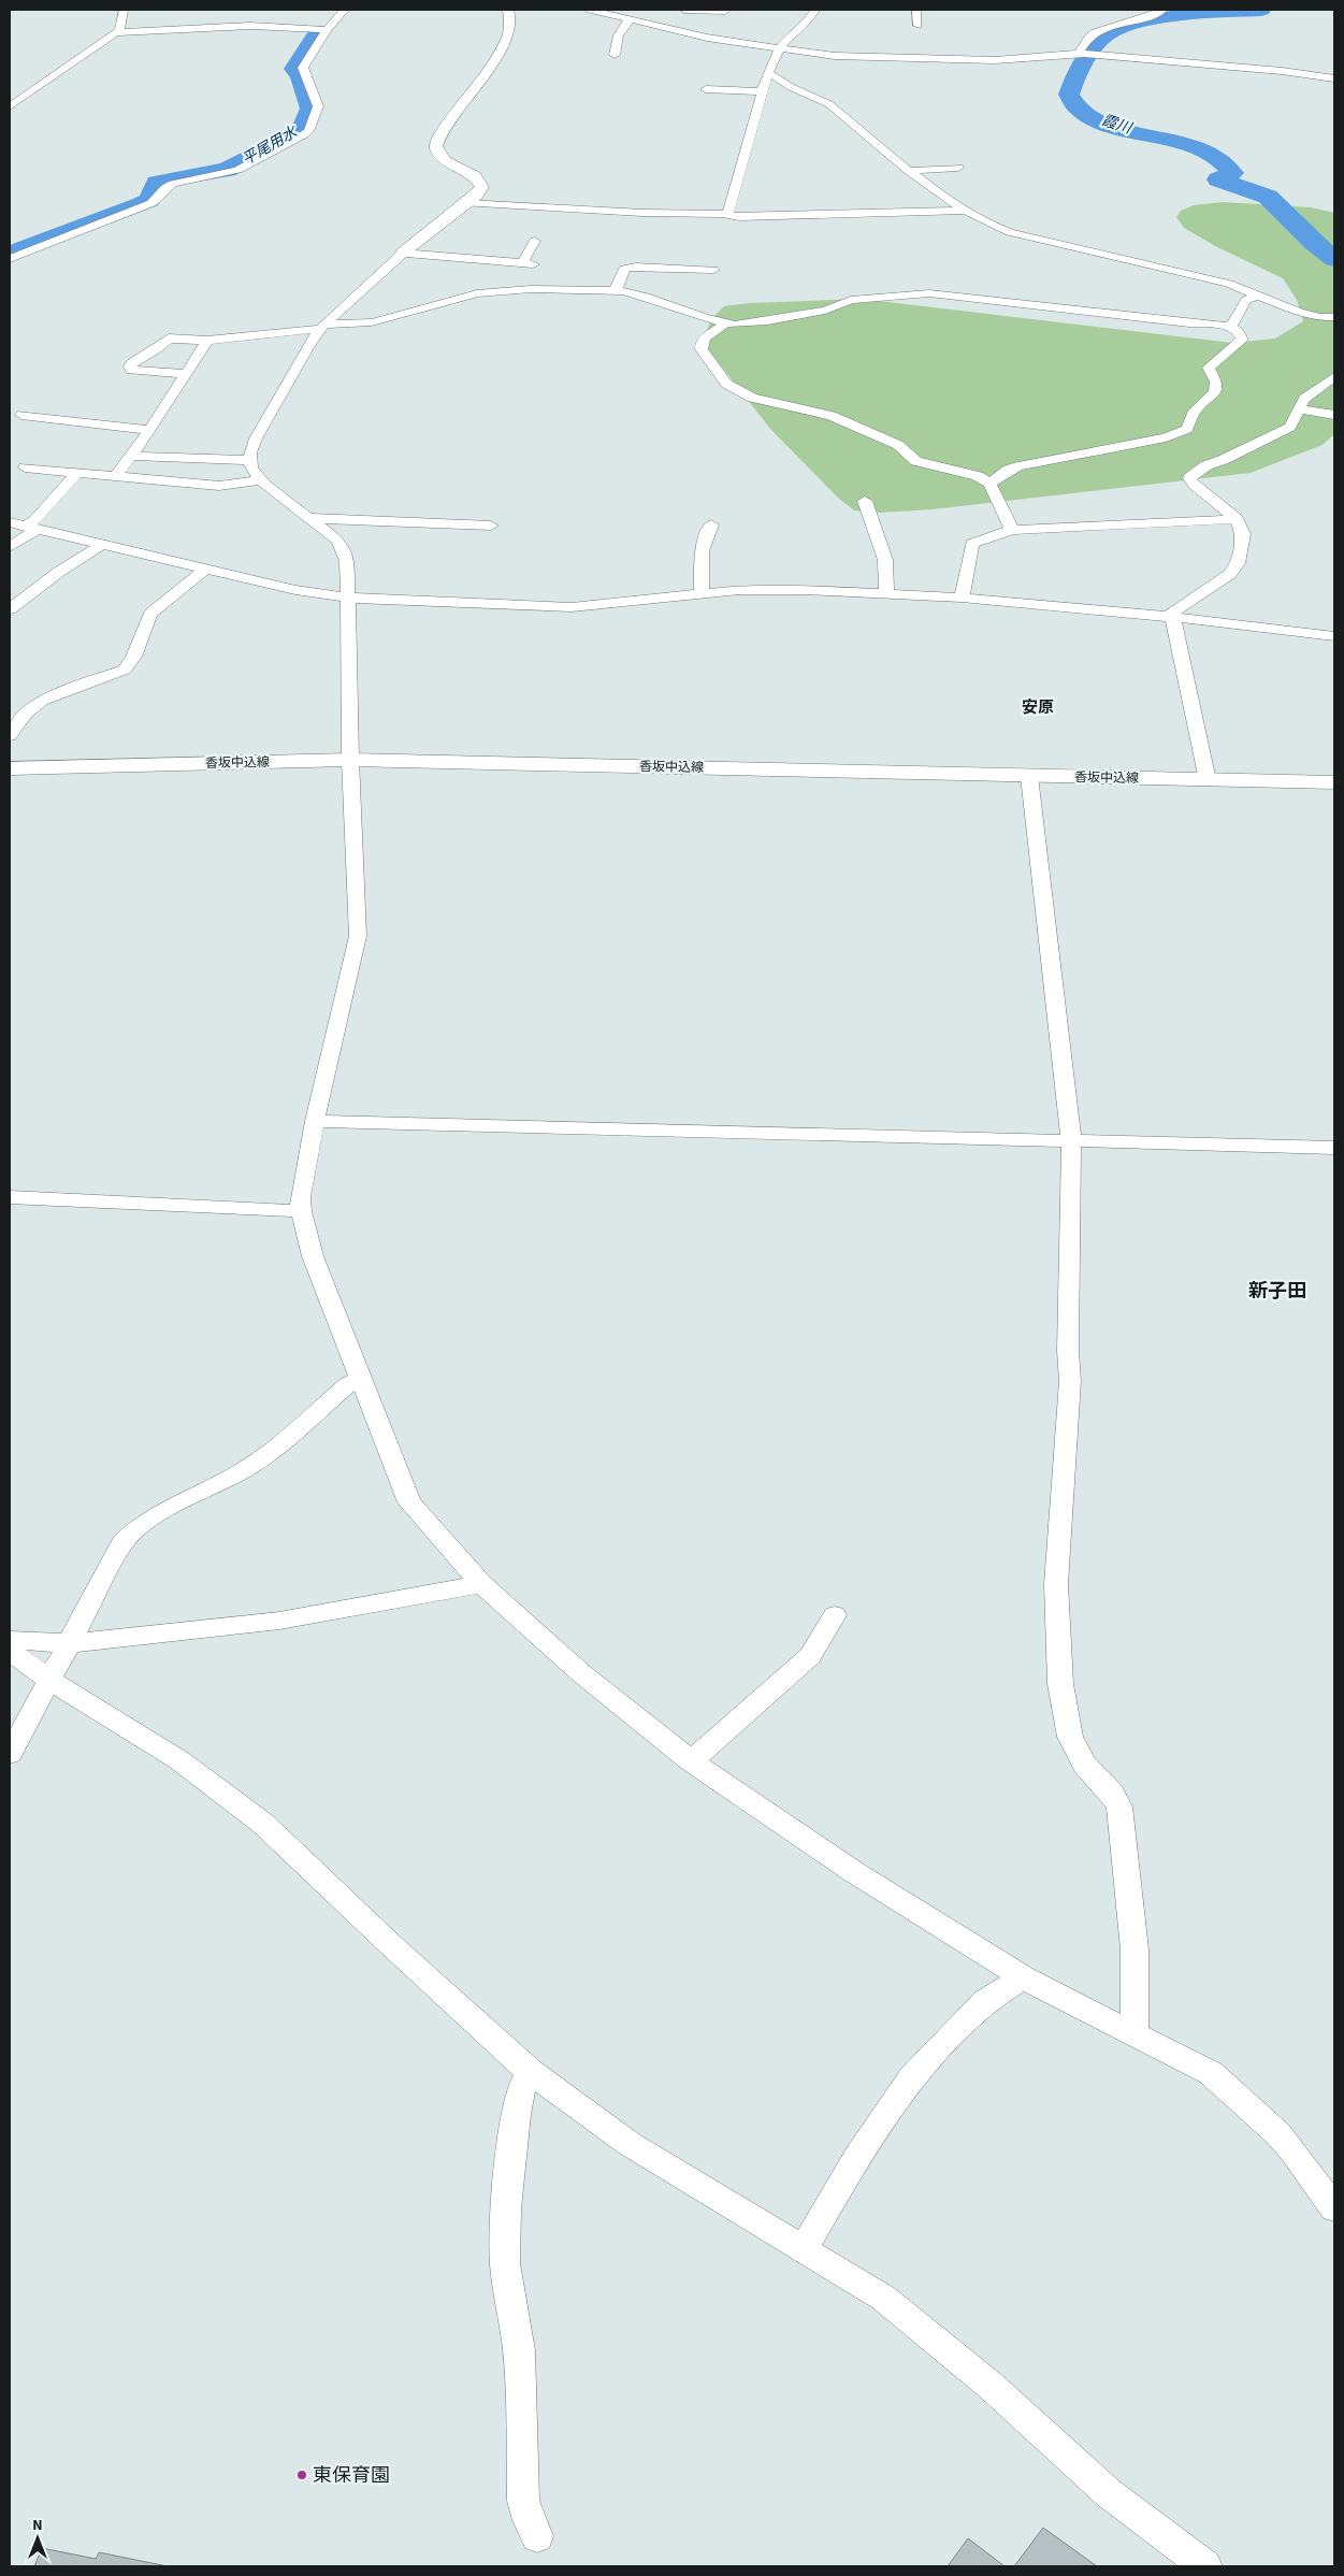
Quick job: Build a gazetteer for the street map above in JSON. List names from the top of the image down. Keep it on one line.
{"streets":{"main road":["香坂中込線"]},"districts":["安原","新子田"],"water":["霞川","平尾用水"],"places":["東保育園"],"north":"top"}
